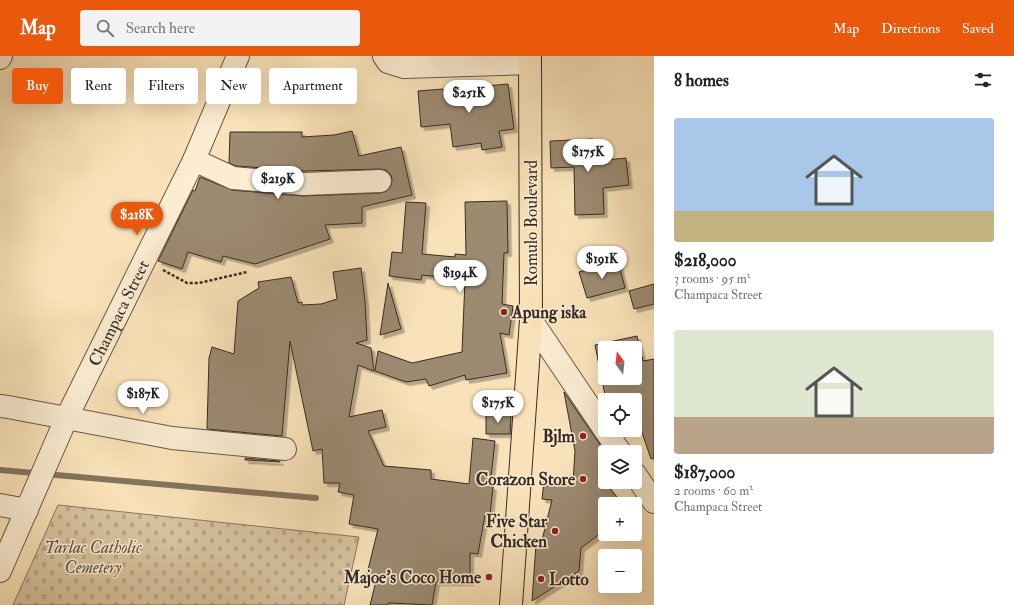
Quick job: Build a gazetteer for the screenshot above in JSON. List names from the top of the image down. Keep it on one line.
{"streets":{"highway":["Romulo Boulevard"],"street":["Champaca Street"]},"parks":["Tarlac Catholic Cemetery"],"places":["Apung iska","Bjlm","Corazon Store","Five Star Chicken","Majoe's Coco Home","Lotto"],"north":"top","page":{"header":"Map","search":"Search here","nav":["Map","Directions","Saved"],"heading":"8 homes","chip":["Buy","Rent","Filters","New","Apartment"],"price":["$251K","$175K","$219K","$218K","$191K","$194K","$187K","$175K"],"list":[{"name":"$218,000","note":"3 rooms · 95 m² · Champaca Street"},{"name":"$187,000","note":"2 rooms · 60 m² · Champaca Street"}],"map_buttons":["+","−"]}}
